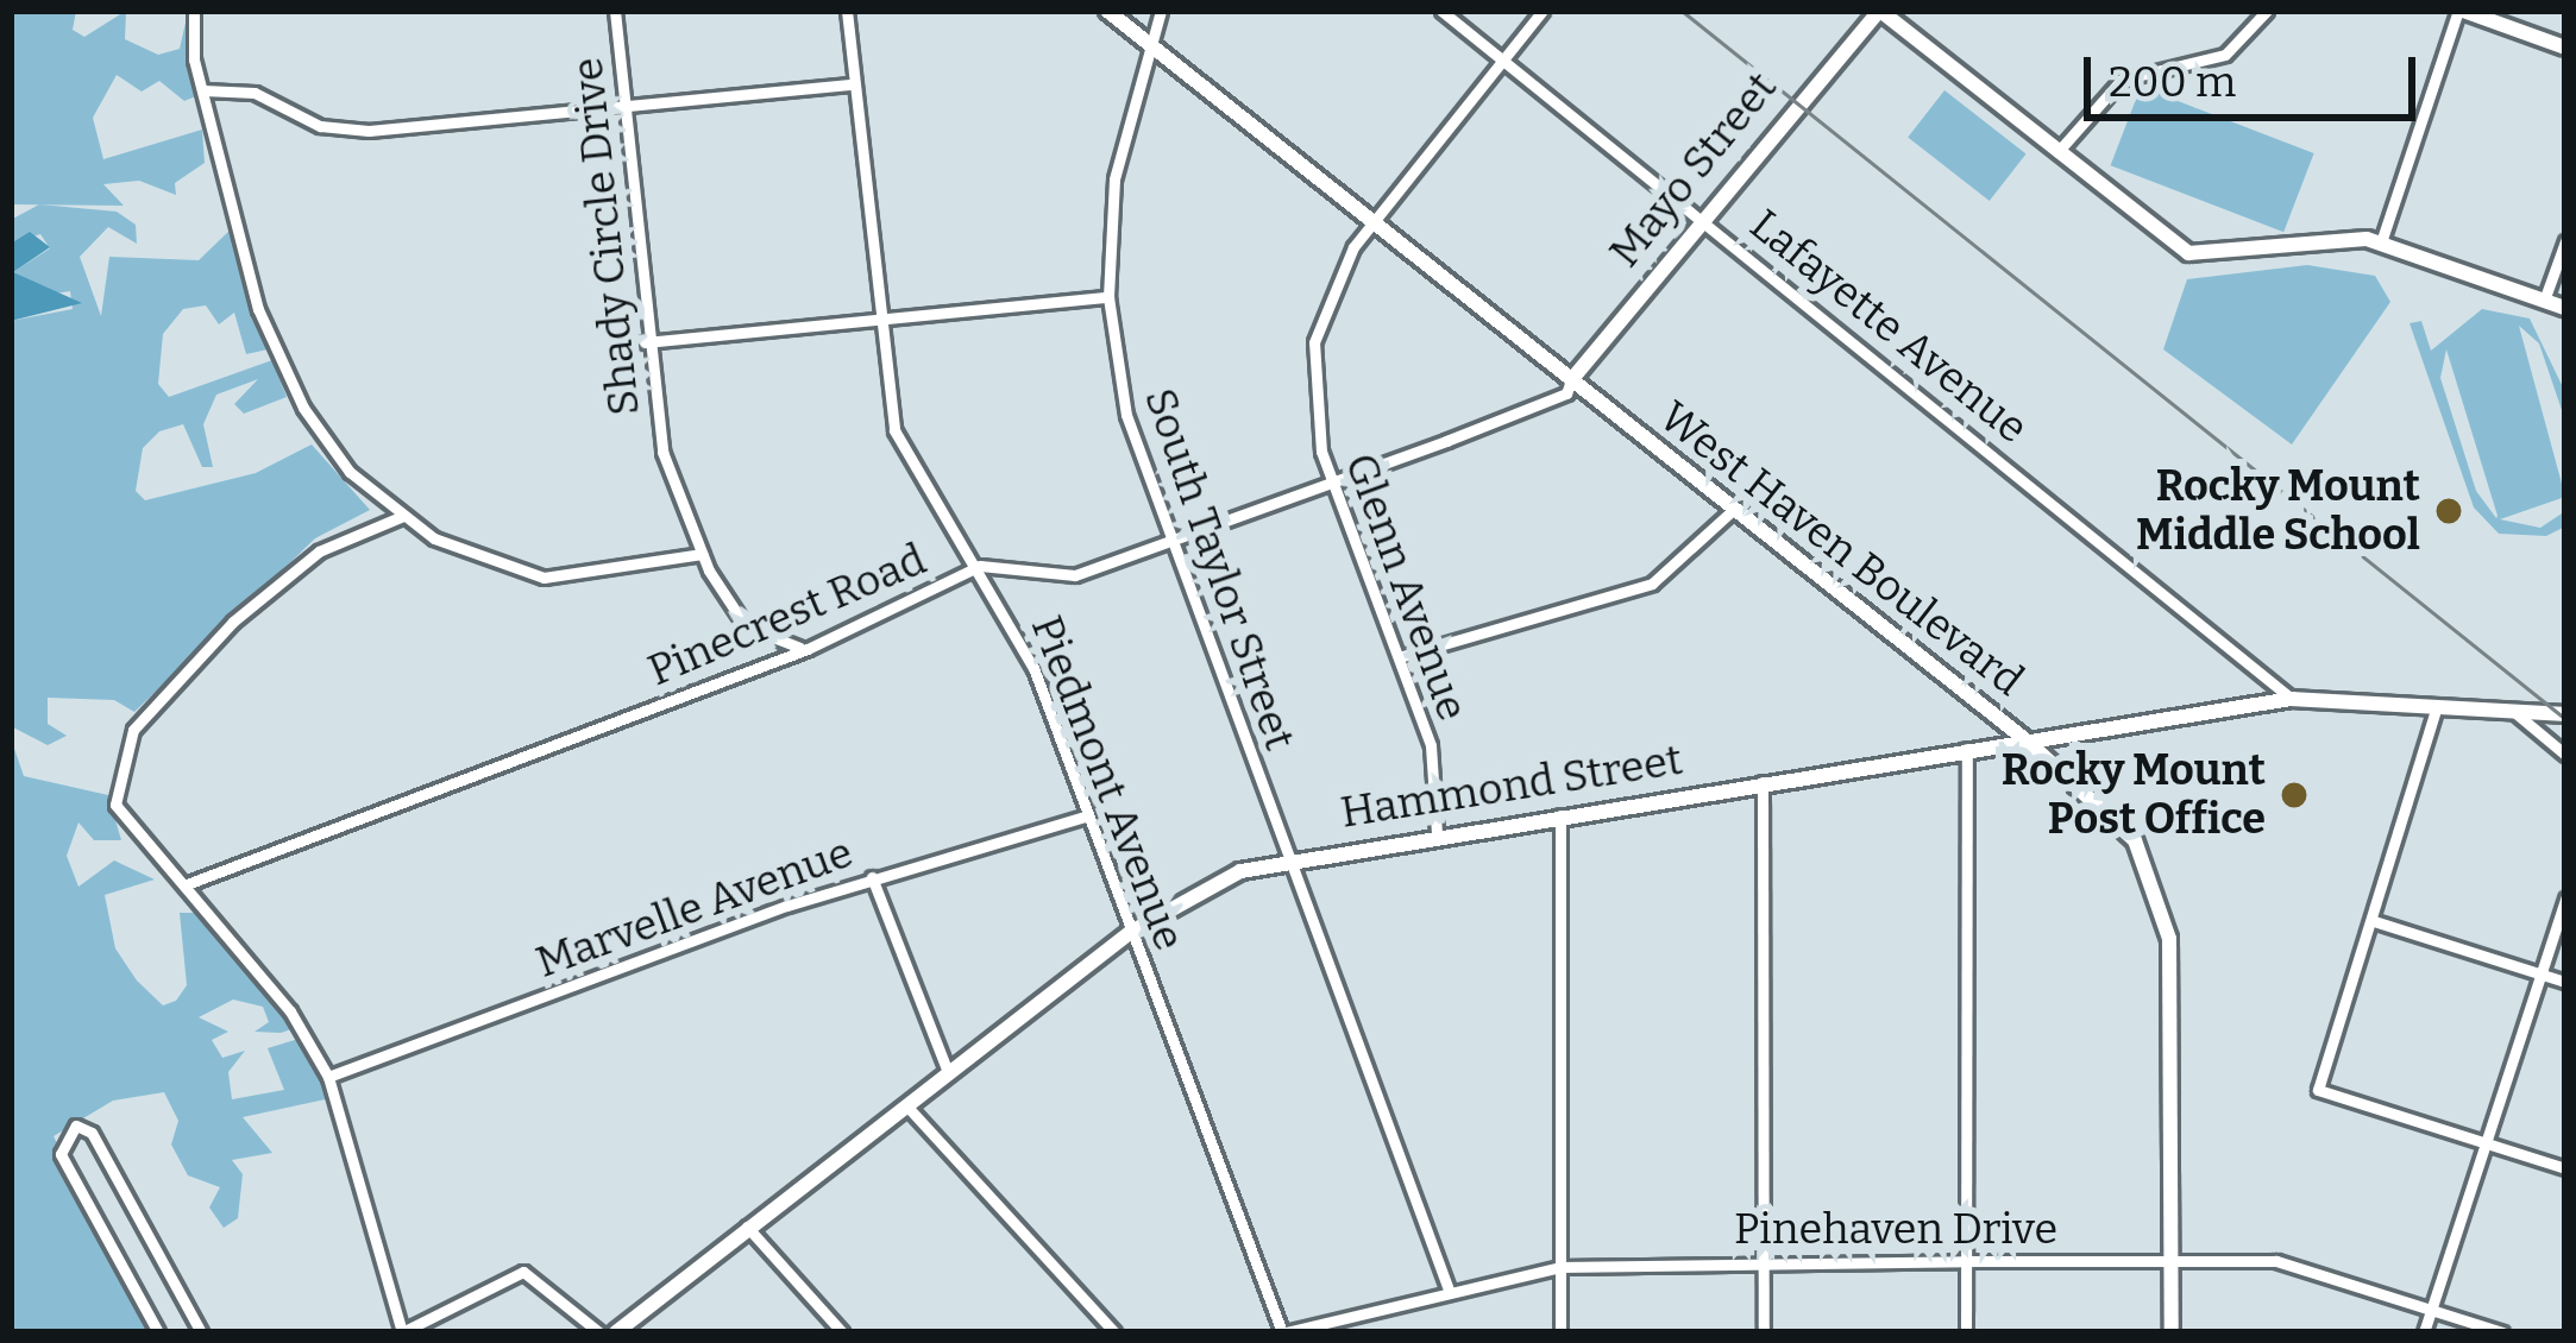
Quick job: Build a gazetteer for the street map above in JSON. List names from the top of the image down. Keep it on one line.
{"streets":{"street":["Mayo Street","Shady Circle Drive","Lafayette Avenue","West Haven Boulevard","South Taylor Street","Glenn Avenue","Pinecrest Road","Piedmont Avenue","Hammond Street","Marvelle Avenue","Pinehaven Drive"]},"crossings":[["Mayo Street","Lafayette Avenue"],["Mayo Street","West Haven Boulevard"],["Mayo Street","Pinecrest Road"],["Shady Circle Drive","Pinecrest Road"],["Lafayette Avenue","Glenn Avenue"],["Lafayette Avenue","Hammond Street"],["West Haven Boulevard","South Taylor Street"],["West Haven Boulevard","Glenn Avenue"],["West Haven Boulevard","Pinecrest Road"],["West Haven Boulevard","Hammond Street"],["West Haven Boulevard","Pinehaven Drive"],["South Taylor Street","Pinecrest Road"],["South Taylor Street","Hammond Street"],["South Taylor Street","Pinehaven Drive"],["Glenn Avenue","Pinecrest Road"],["Glenn Avenue","Hammond Street"],["Pinecrest Road","Piedmont Avenue"],["Piedmont Avenue","Hammond Street"],["Piedmont Avenue","Marvelle Avenue"],["Piedmont Avenue","Pinehaven Drive"]],"places":["Rocky Mount Middle School","Rocky Mount Post Office"],"scale_bar":"200 m"}
